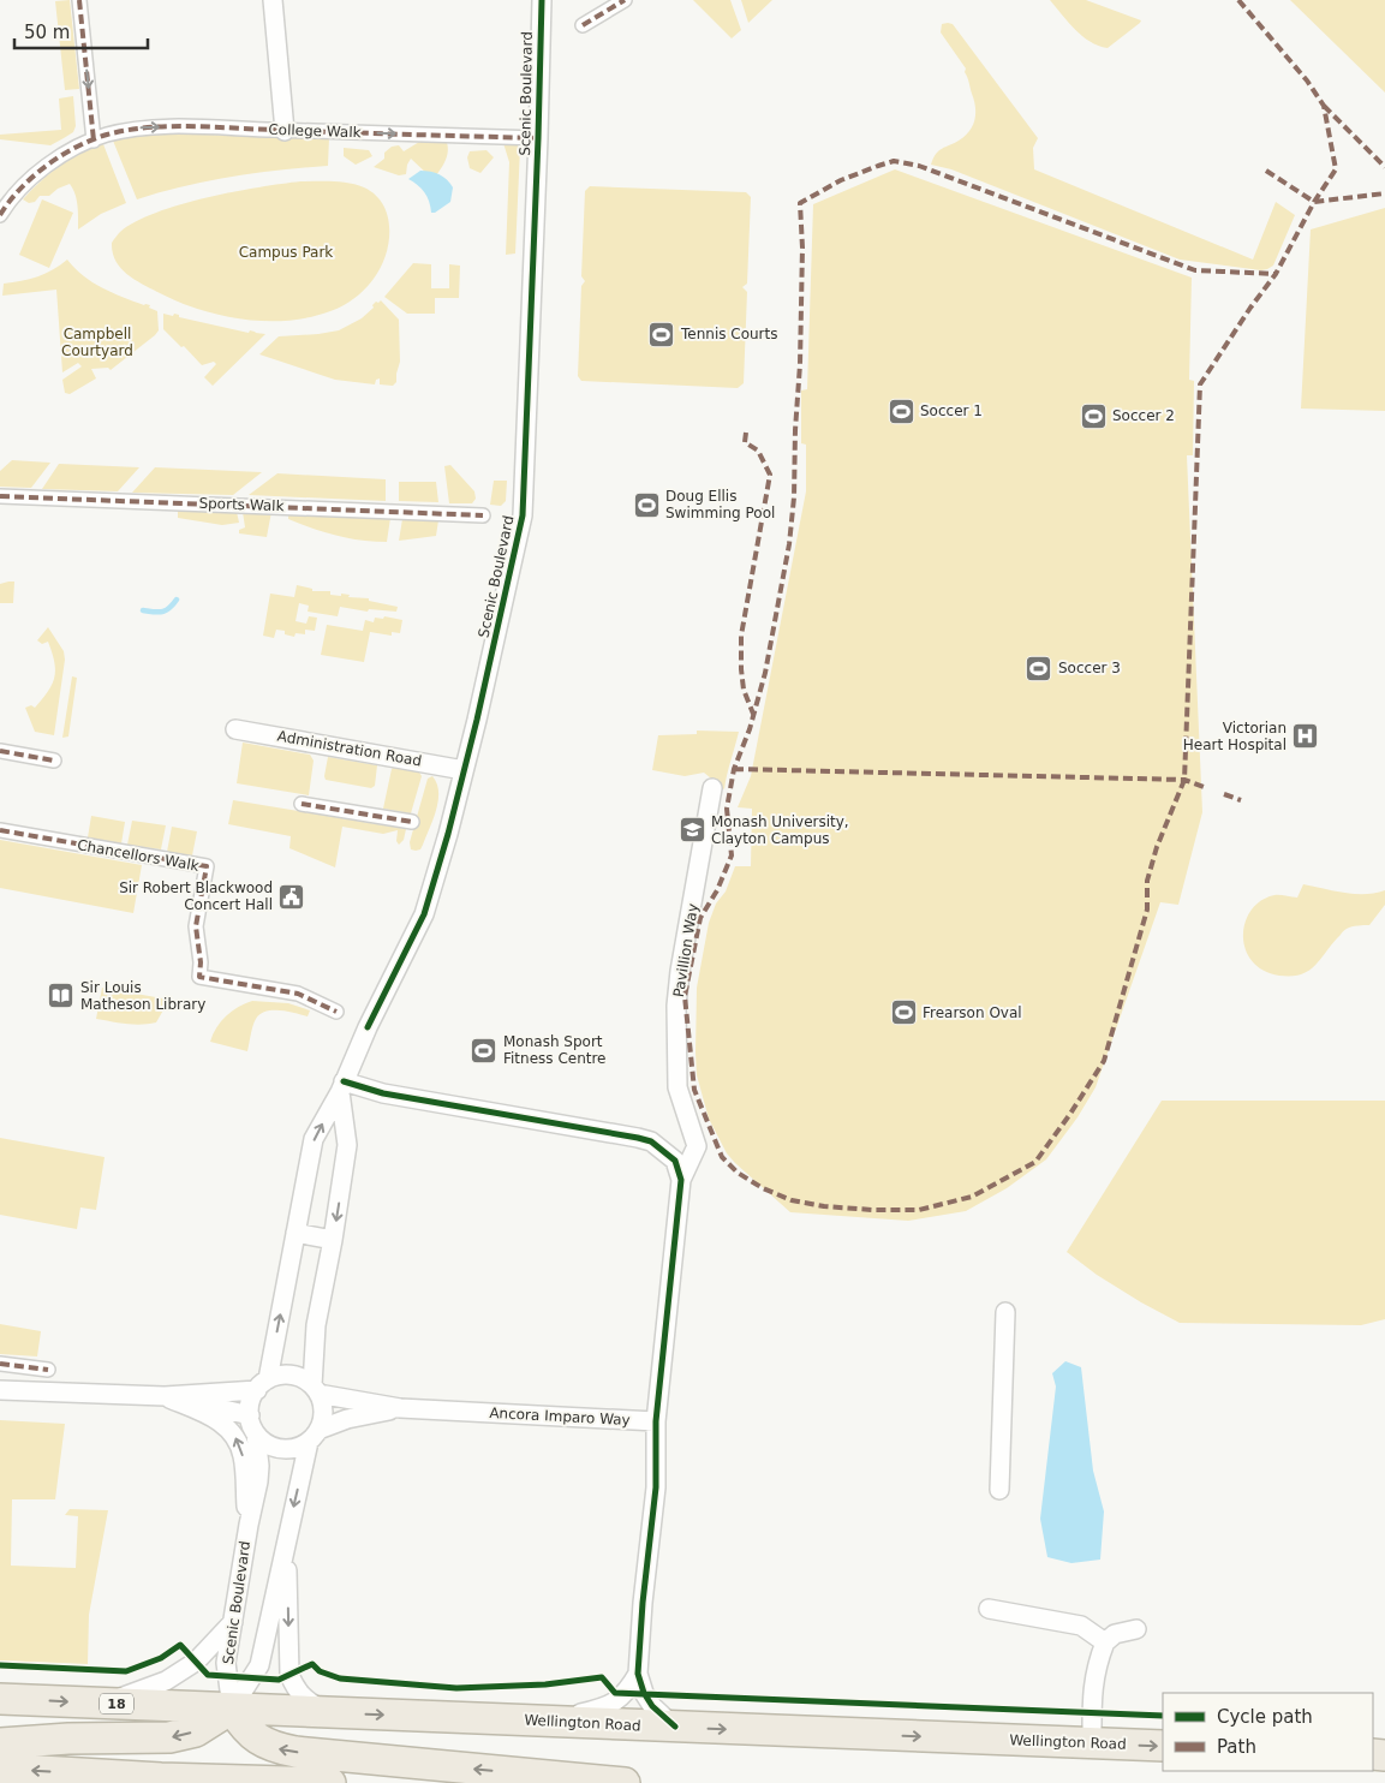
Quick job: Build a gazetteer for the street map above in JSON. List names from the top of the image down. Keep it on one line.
{"streets":{"highway":["18","Wellington Road"],"street":["Scenic Boulevard","College Walk","Sports Walk","Administration Road","Chancellors Walk","Pavillion Way","Ancora Imparo Way"]},"crossings":[["Scenic Boulevard","College Walk"],["Scenic Boulevard","Administration Road"],["Scenic Boulevard","Ancora Imparo Way"],["Scenic Boulevard","Wellington Road"],["Pavillion Way","Ancora Imparo Way"]],"one_way":["College Walk"],"parks":["Campus Park","Campbell Courtyard"],"places":{"sports":["Tennis Courts","Soccer 1","Soccer 2","Doug Ellis Swimming Pool","Soccer 3","Frearson Oval","Monash Sport Fitness Centre"],"hospital":["Victorian Heart Hospital"],"school or university":["Monash University, Clayton Campus"],"public building":["Sir Robert Blackwood Concert Hall"],"library":["Sir Louis Matheson Library"]},"legend":["Cycle path","Path"],"scale_bar":"50 m"}
